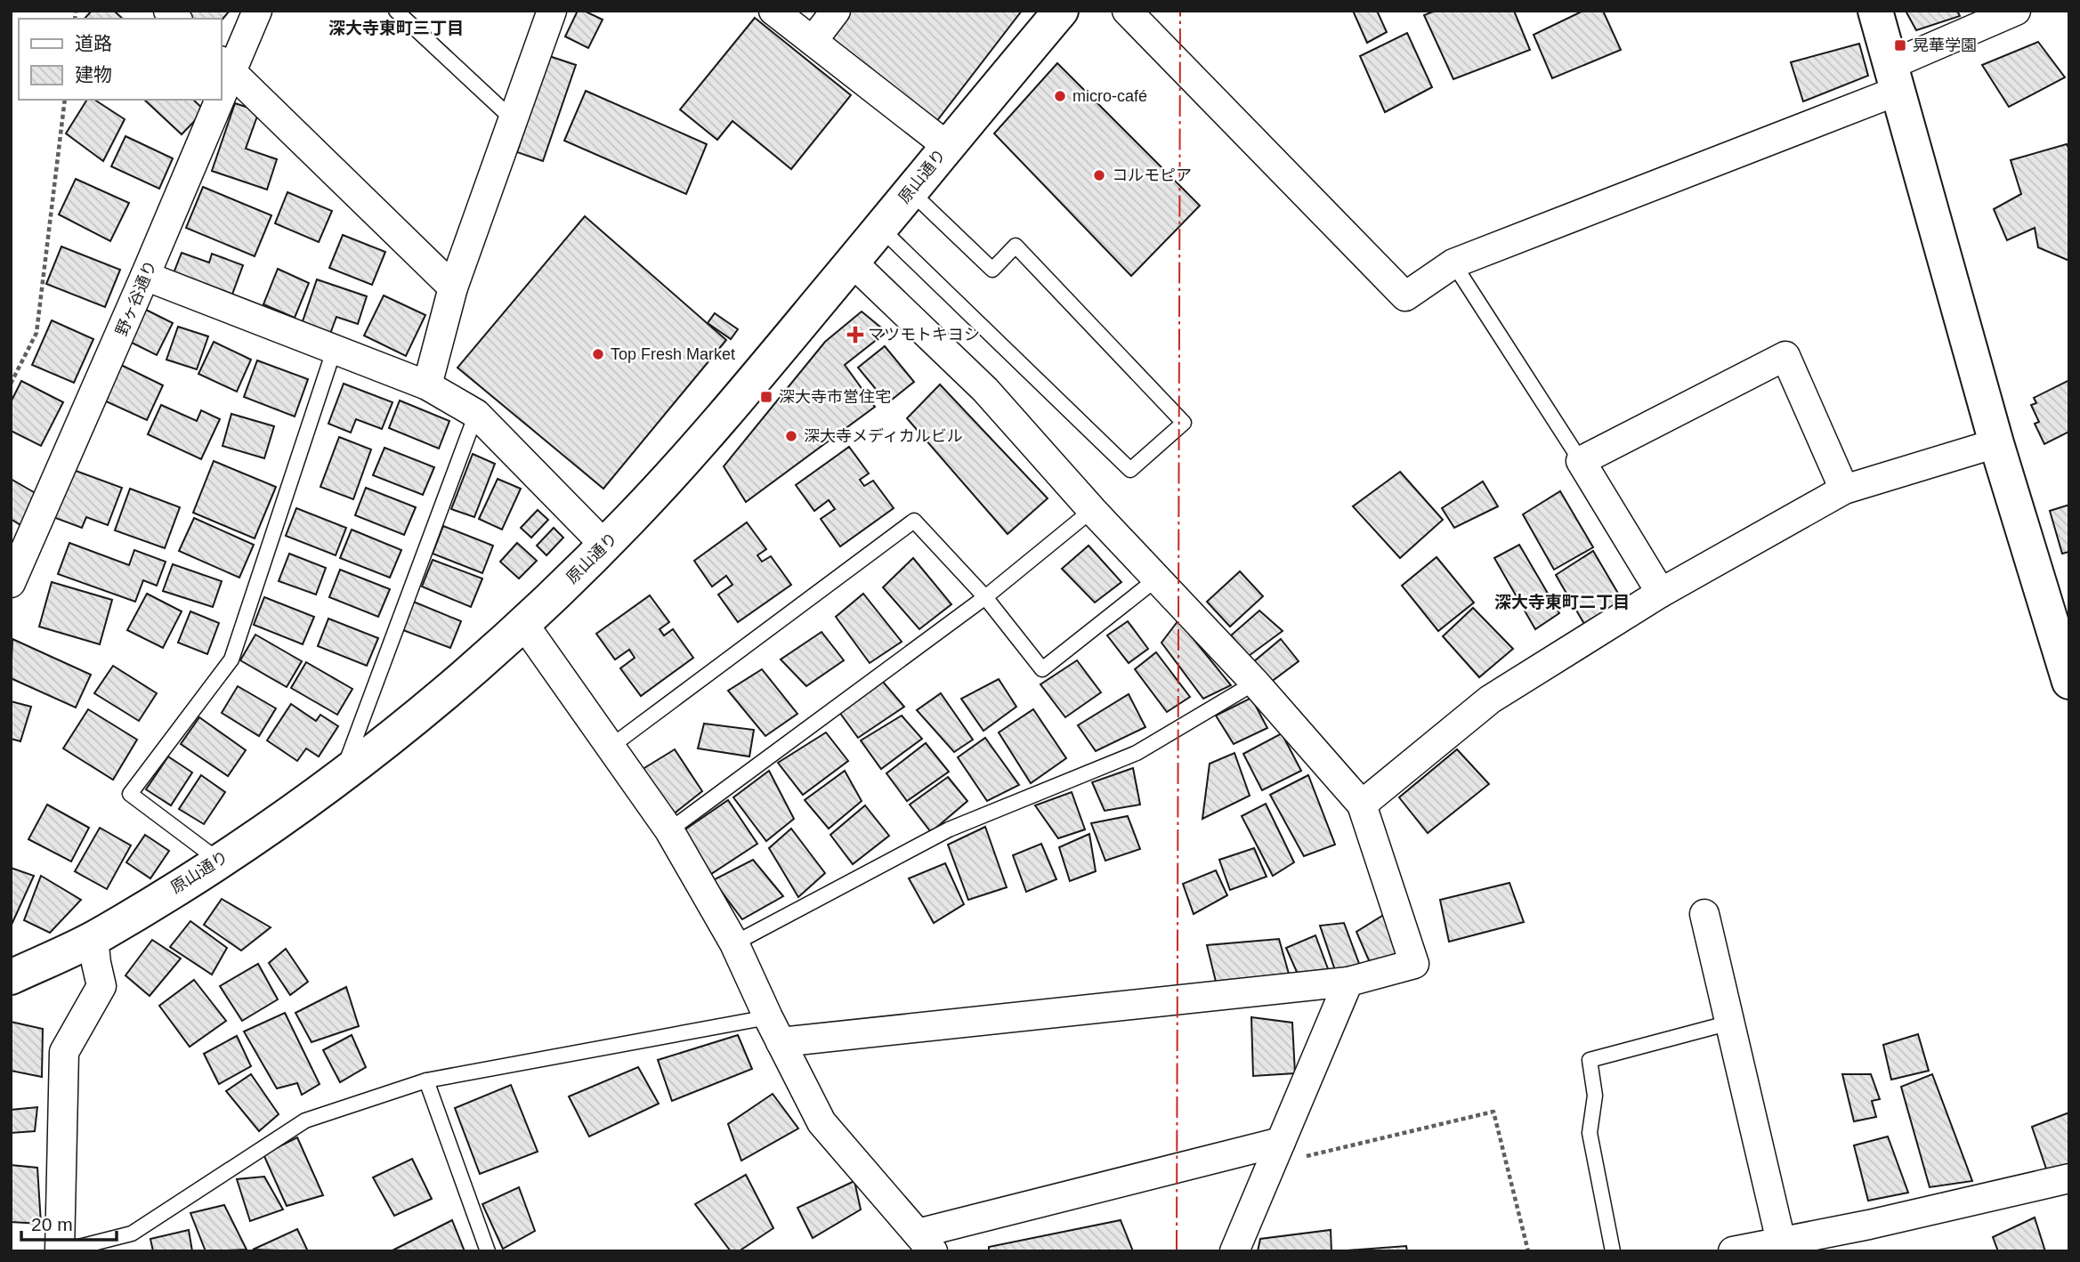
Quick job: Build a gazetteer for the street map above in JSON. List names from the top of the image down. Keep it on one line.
{"streets":{"street":["原山通り","野ヶ谷通り"]},"districts":["深大寺東町三丁目","深大寺東町二丁目"],"places":{"transit":["晃華学園","深大寺市営住宅"],"other":["micro-café","コルモピア","Top Fresh Market","深大寺メディカルビル"],"health":["マツモトキヨシ"]},"legend":["道路","建物"],"scale_bar":"20 m"}
